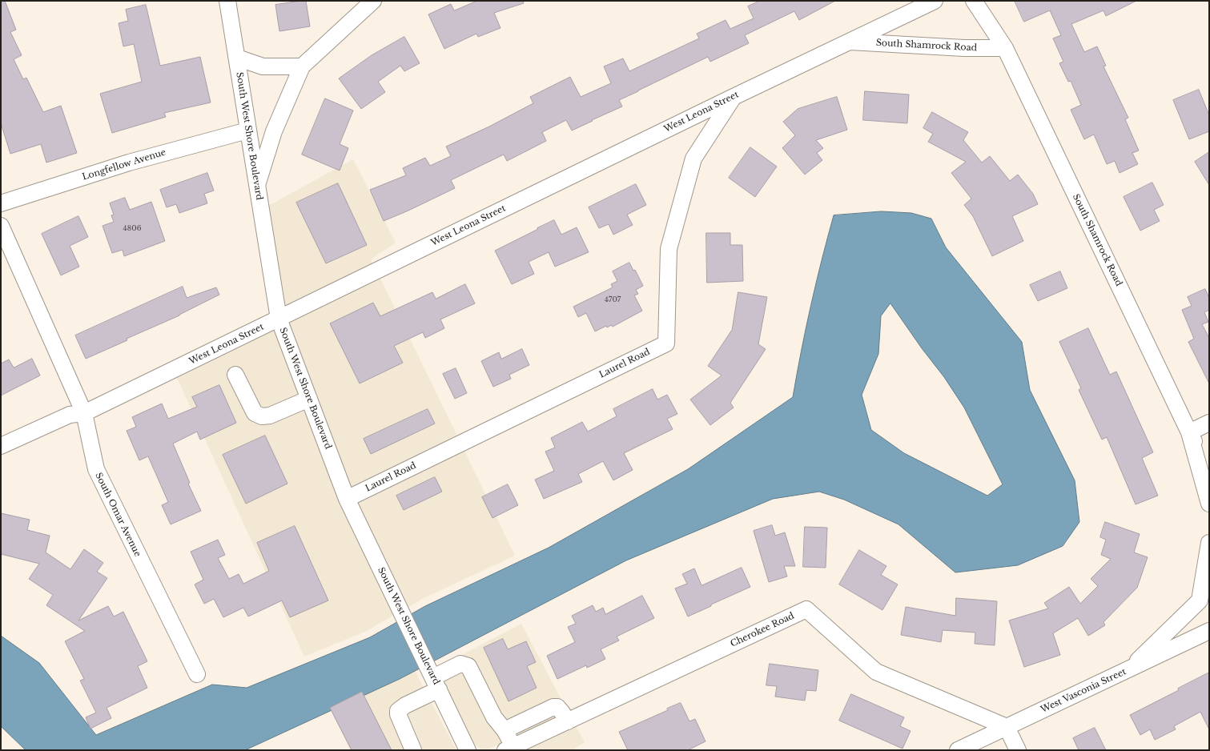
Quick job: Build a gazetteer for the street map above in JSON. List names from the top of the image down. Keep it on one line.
{"streets":{"street":["South Shamrock Road","West Leona Street","South West Shore Boulevard","Longfellow Avenue","Laurel Road","South Omar Avenue","Cherokee Road","West Vasconia Street"]},"crossings":[["South Shamrock Road","West Leona Street"],["West Leona Street","South West Shore Boulevard"],["West Leona Street","Laurel Road"],["West Leona Street","South Omar Avenue"],["South West Shore Boulevard","Longfellow Avenue"],["South West Shore Boulevard","Laurel Road"],["Cherokee Road","West Vasconia Street"]],"house_numbers":["4806","4707"]}
